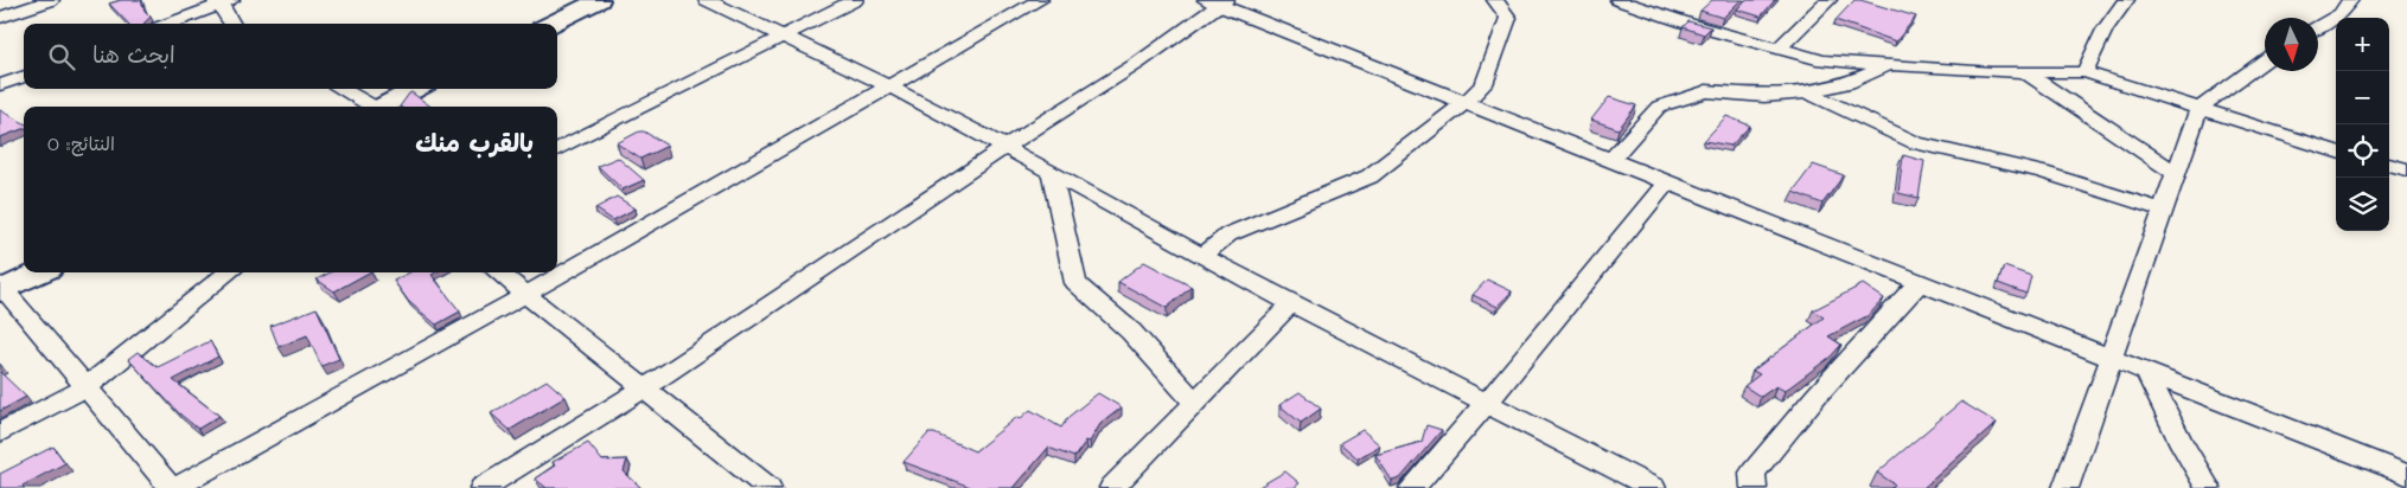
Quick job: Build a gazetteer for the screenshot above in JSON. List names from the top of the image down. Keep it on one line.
{"north":"bottom","page":{"map_buttons":["+","−"],"search":"ابحث هنا","heading":["بالقرب منك","النتائج: 0"]}}
